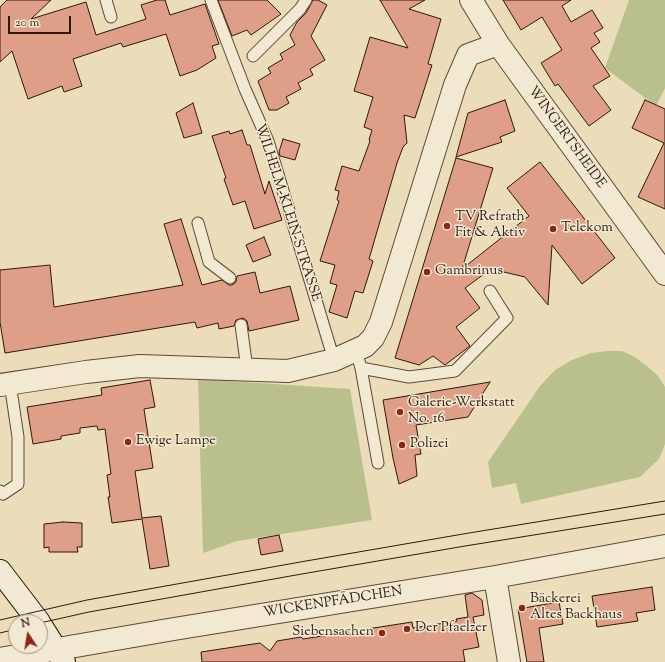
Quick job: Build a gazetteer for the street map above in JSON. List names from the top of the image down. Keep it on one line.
{"streets":{"street":["WINGERTSHEIDE","WICKENPFÄDCHEN"],"lane":["WILHELM-KLEIN-STRASSE"]},"places":["TV Refrath Fit & Aktiv","Telekom","Gambrinus","Galerie-Werkstatt No. 16","Ewige Lampe","Polizei","Bäckerei Altes Backhaus","Der Pfaelzer","Siebensachen"],"scale_bar":"20 m","north":"top"}
